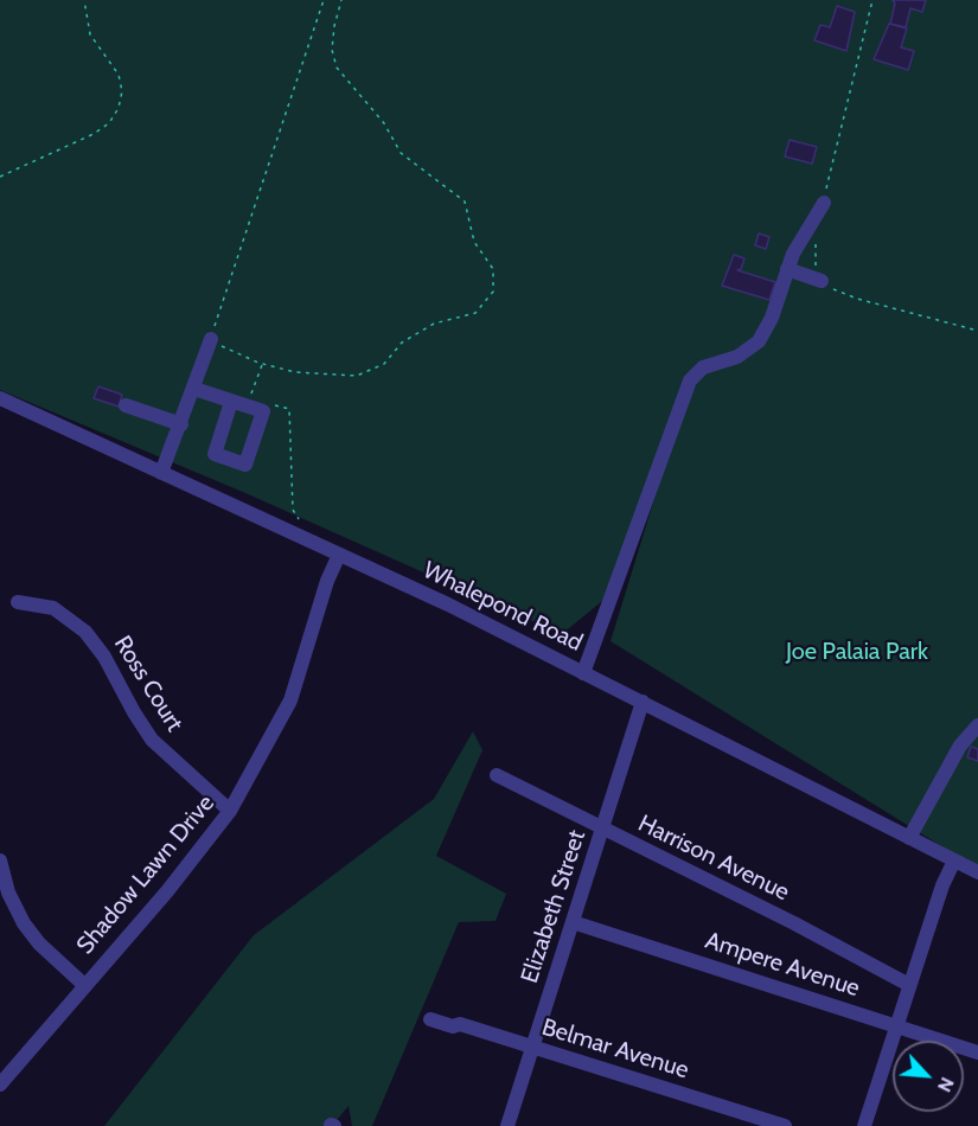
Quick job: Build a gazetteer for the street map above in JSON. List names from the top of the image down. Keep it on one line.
{"streets":{"street":["Whalepond Road","Ross Court","Harrison Avenue","Shadow Lawn Drive","Elizabeth Street","Ampere Avenue","Belmar Avenue"]},"crossings":[["Whalepond Road","Shadow Lawn Drive"],["Whalepond Road","Elizabeth Street"],["Ross Court","Shadow Lawn Drive"],["Harrison Avenue","Elizabeth Street"],["Elizabeth Street","Ampere Avenue"],["Elizabeth Street","Belmar Avenue"]],"parks":["Joe Palaia Park"],"north":"bottom right"}
